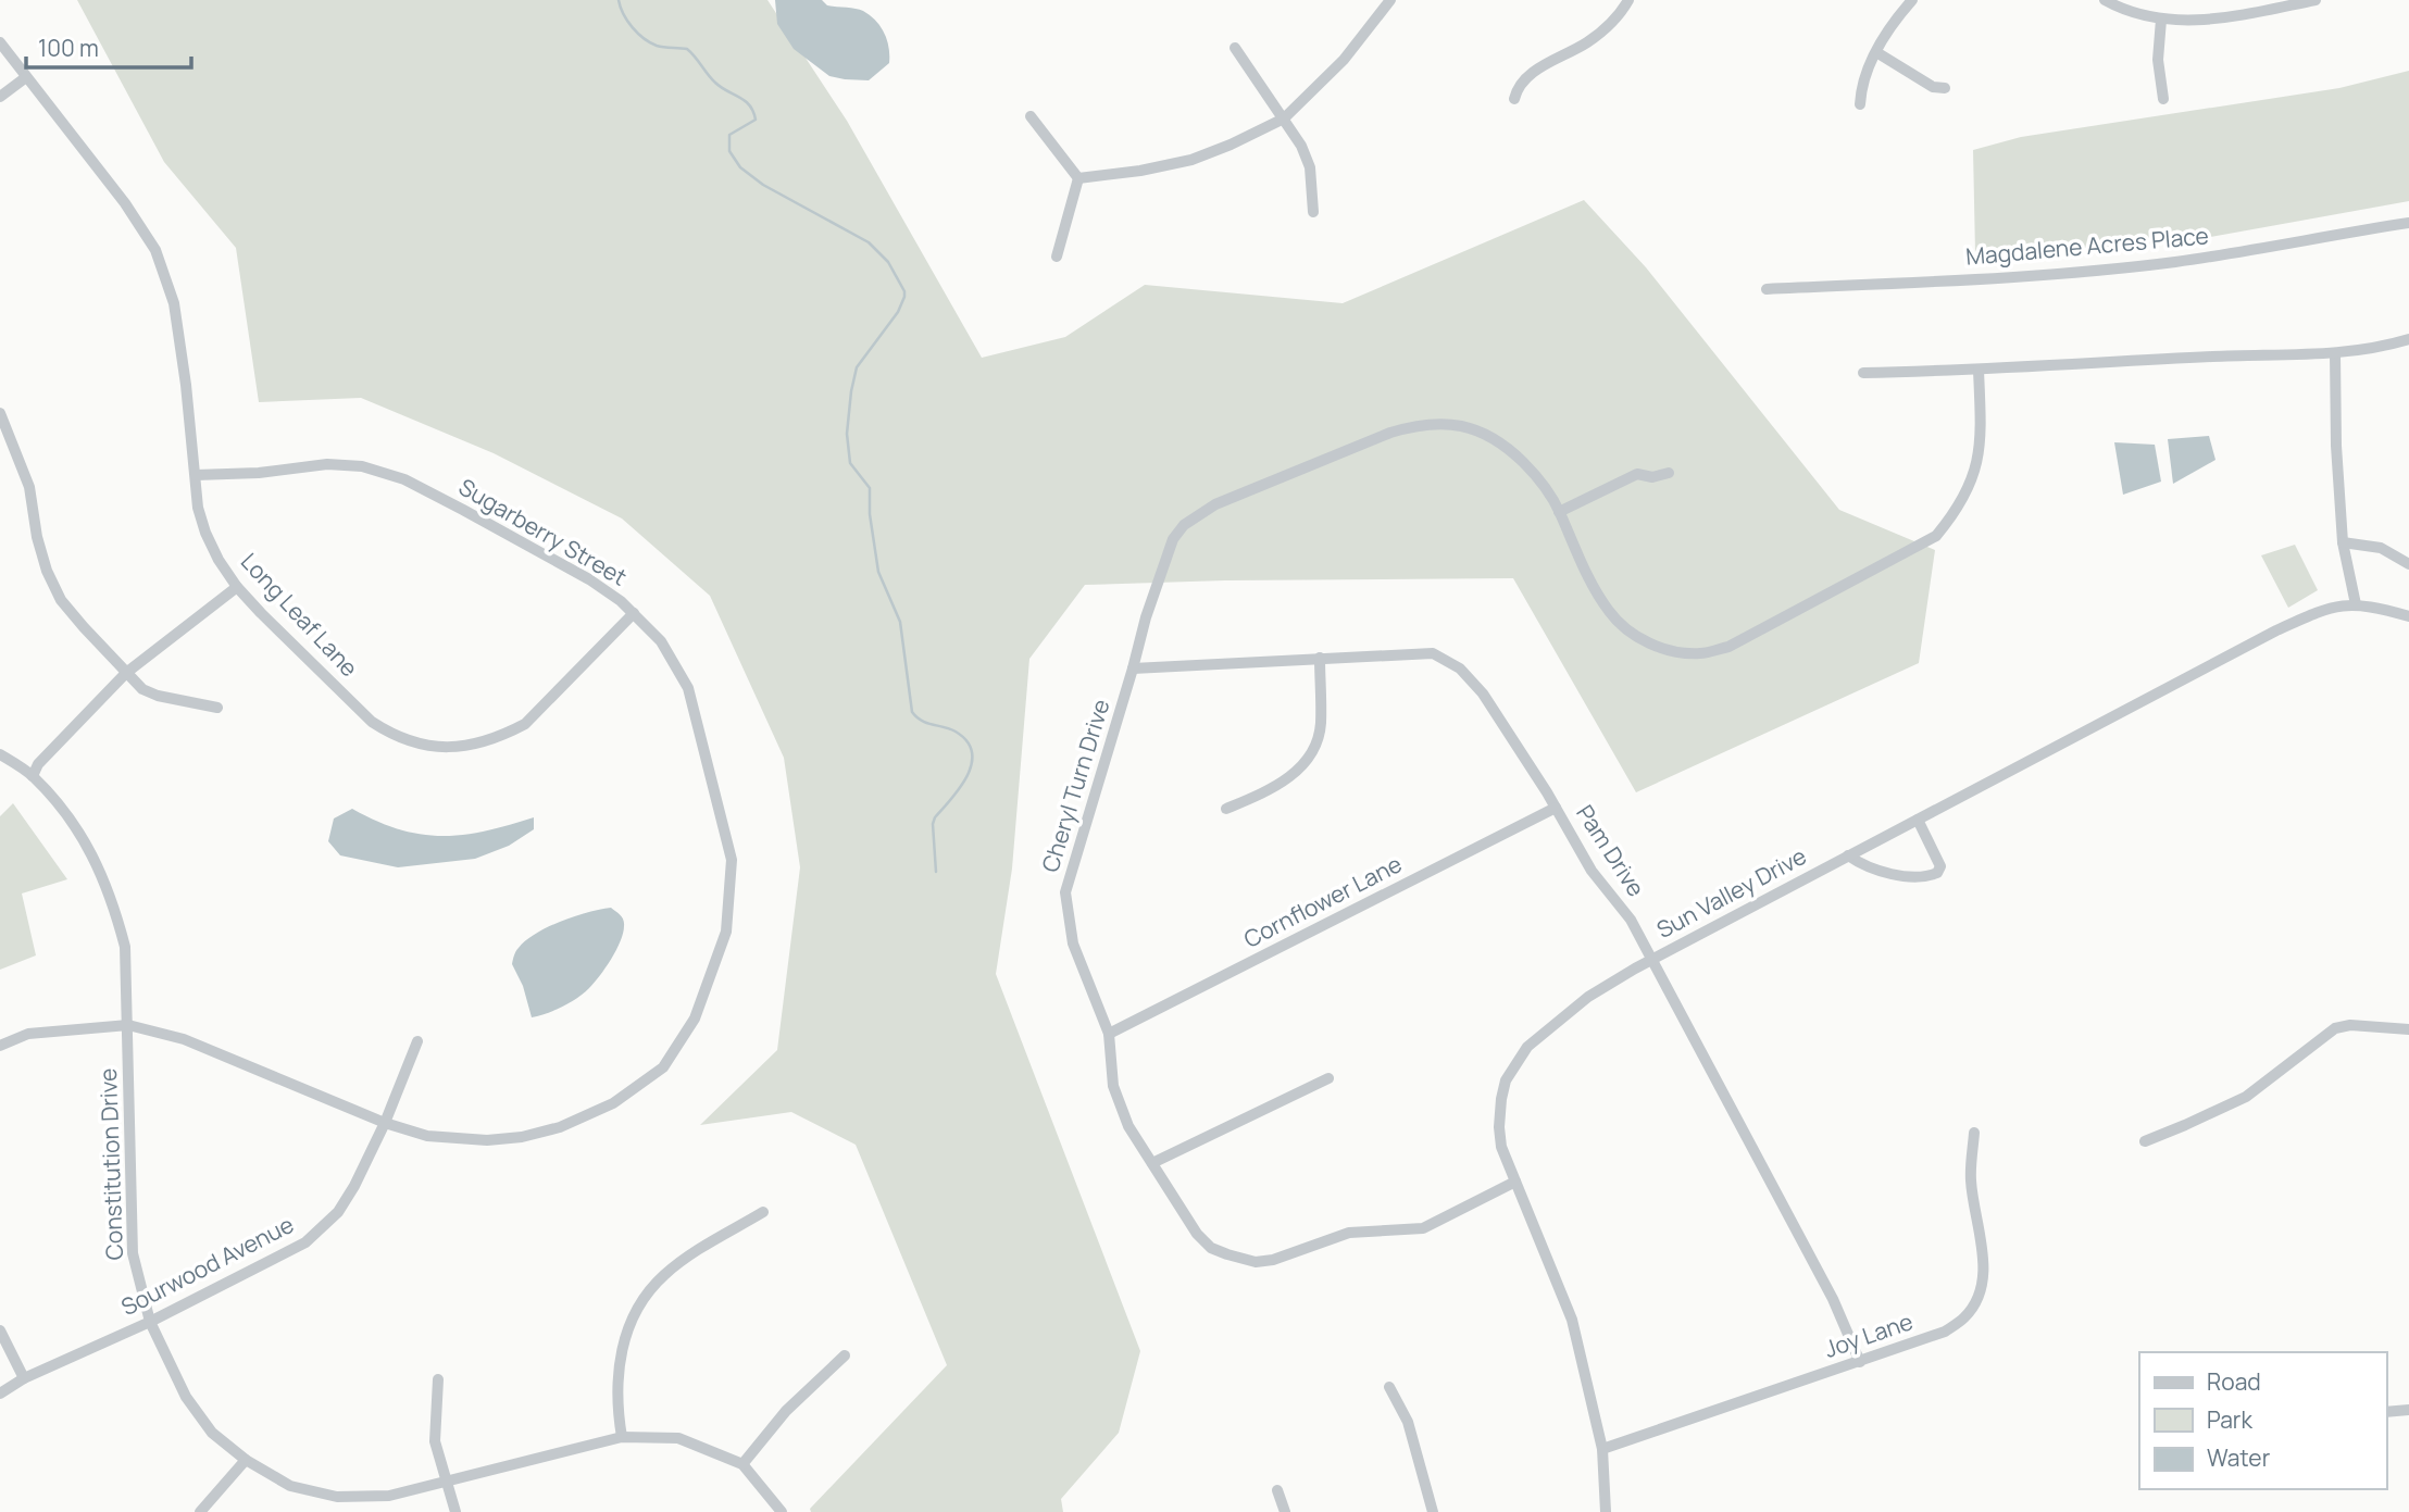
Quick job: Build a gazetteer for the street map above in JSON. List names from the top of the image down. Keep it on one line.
{"streets":{"street":["Magdalene Acres Place","Sugarberry Street","Long Leaf Lane","Cheryl Turn Drive","Pam Drive","Sun Valley Drive","Cornflower Lane","Constitution Drive","Sourwood Avenue","Joy Lane"]},"crossings":[["Sugarberry Street","Long Leaf Lane"],["Sugarberry Street","Constitution Drive"],["Sugarberry Street","Sourwood Avenue"],["Cheryl Turn Drive","Pam Drive"],["Cheryl Turn Drive","Sun Valley Drive"],["Cheryl Turn Drive","Cornflower Lane"],["Pam Drive","Sun Valley Drive"],["Pam Drive","Cornflower Lane"],["Pam Drive","Joy Lane"],["Sun Valley Drive","Joy Lane"],["Constitution Drive","Sourwood Avenue"]],"legend":["Road","Park","Water"],"scale_bar":"100 m"}
